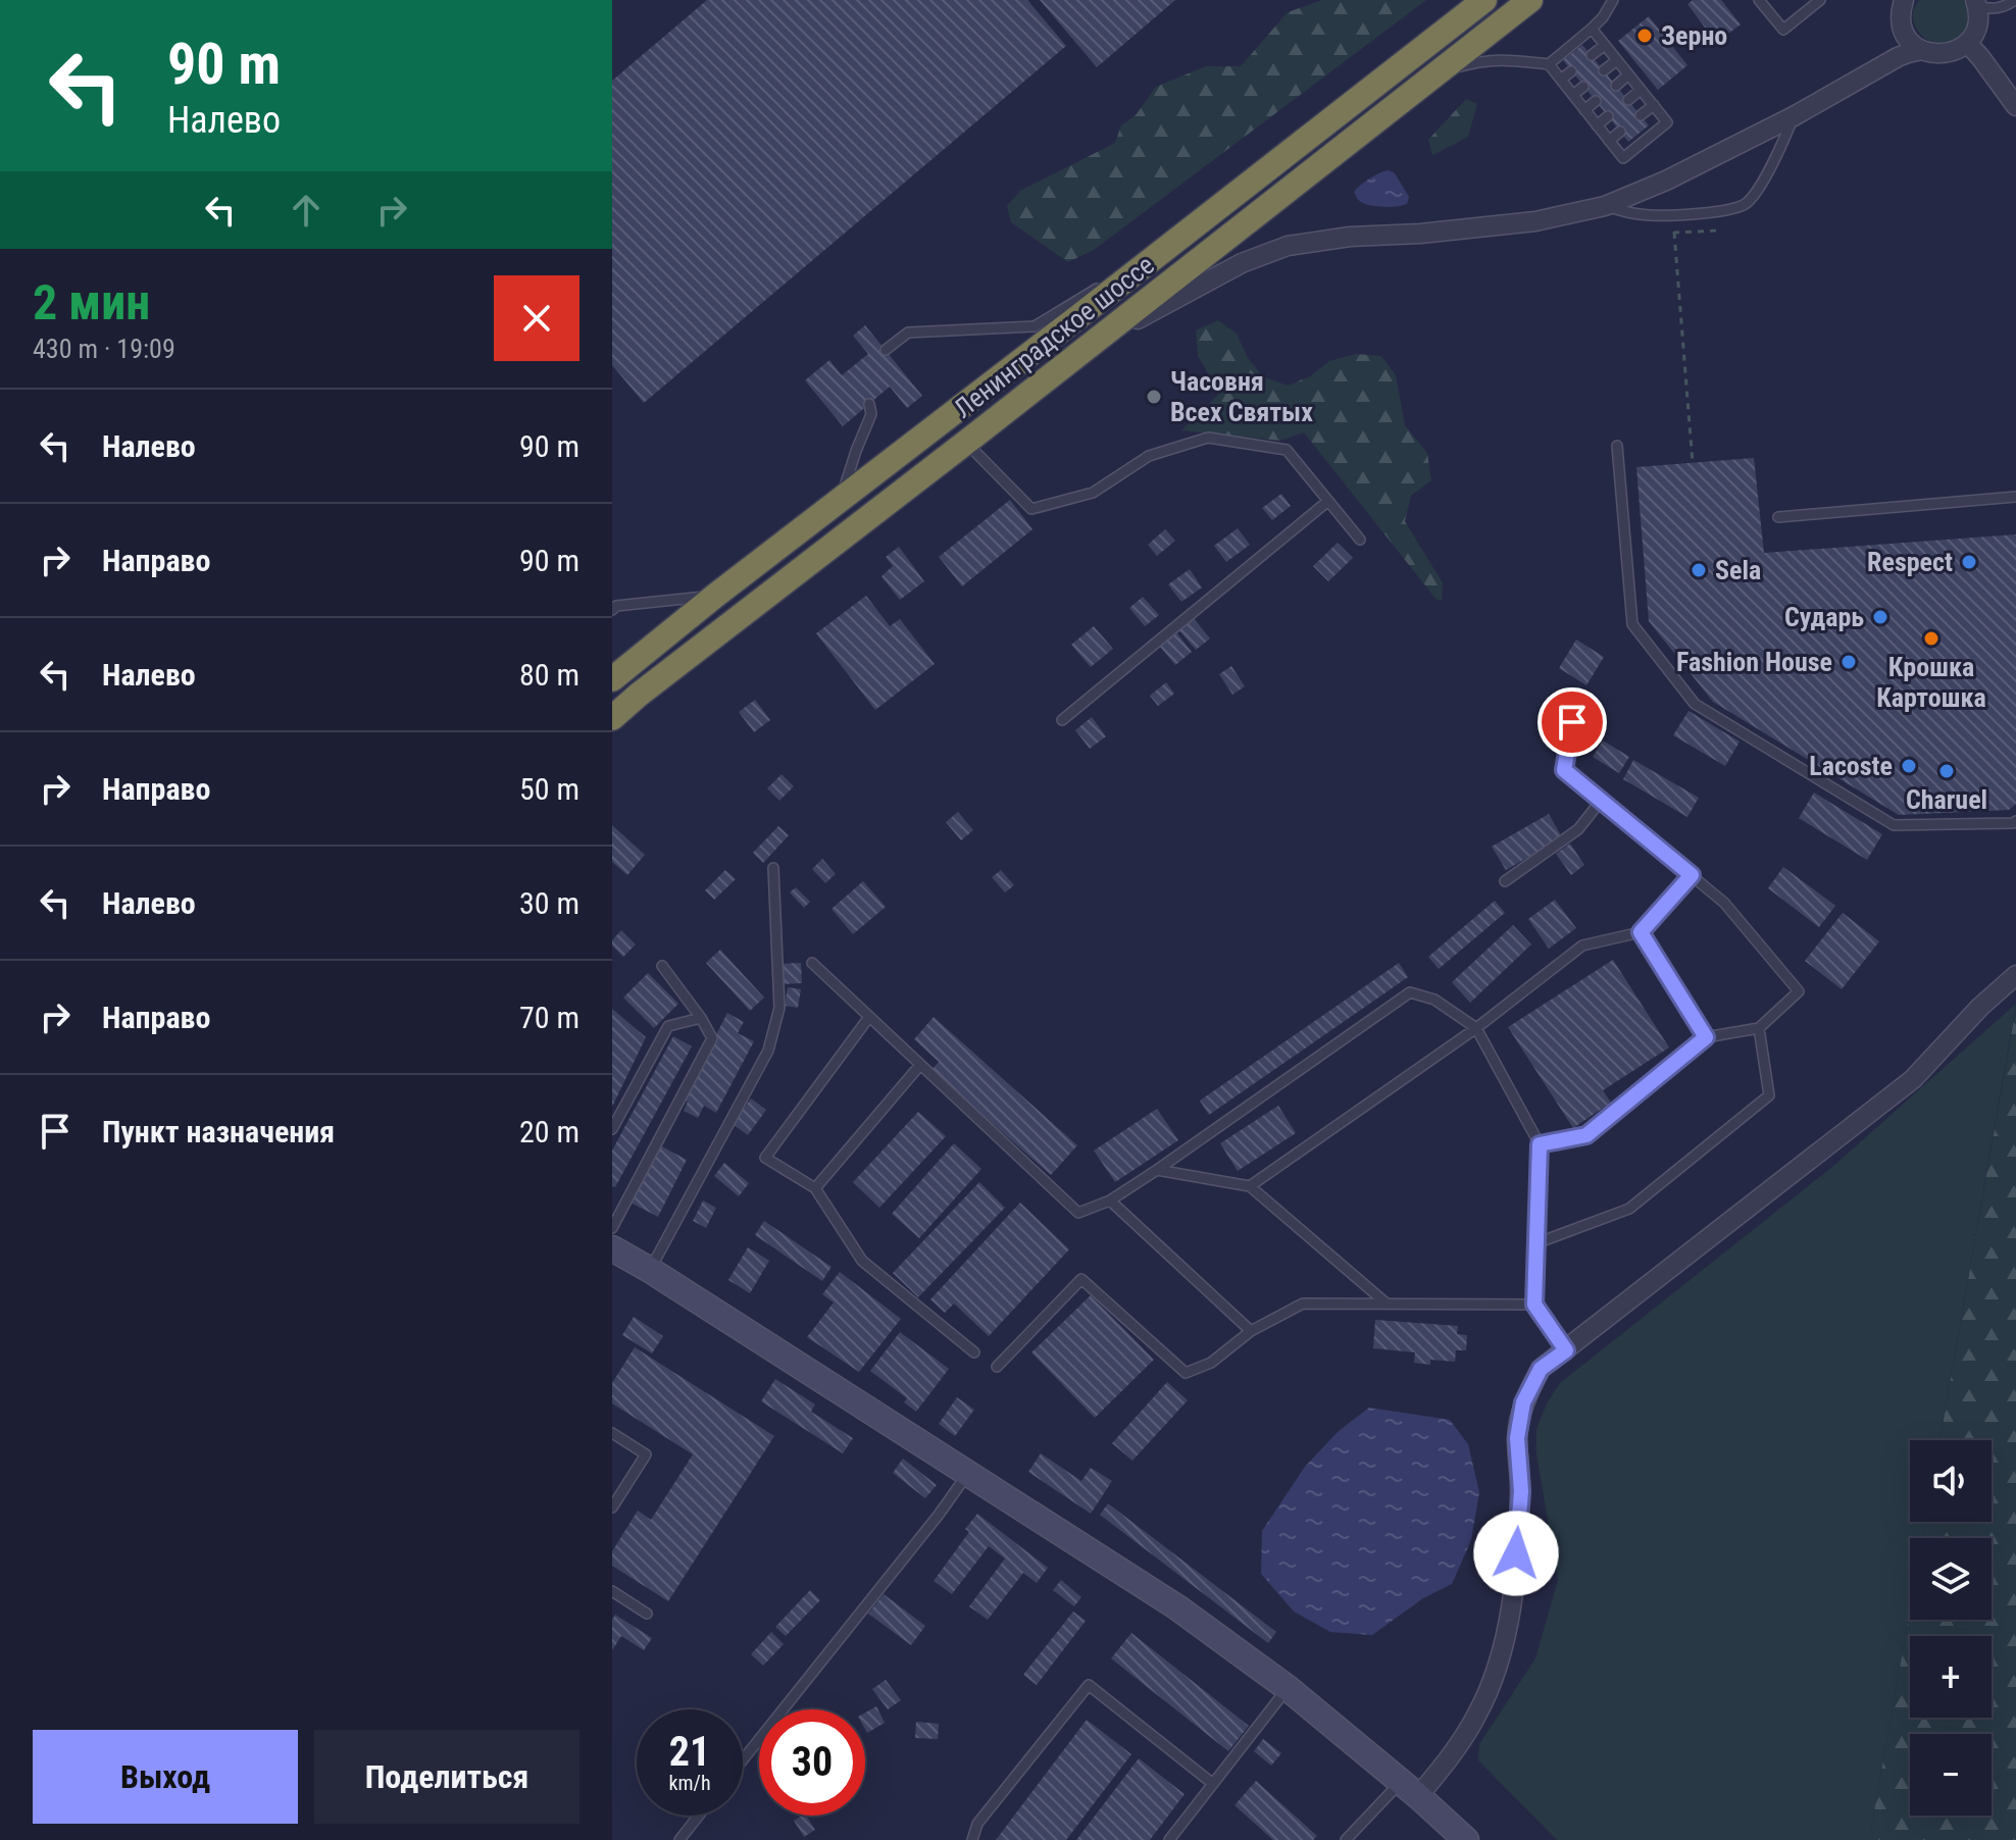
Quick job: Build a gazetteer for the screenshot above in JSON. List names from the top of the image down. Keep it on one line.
{"streets":{"highway":["Ленинградское шоссе"]},"places":["Зерно","Часовня Всех Святых","Respect","Sela","Сударь","Крошка Картошка","Fashion House","Lacoste","Charuel"],"page":{"turn":["90 m","Налево"],"heading":["2 мин","430 m · 19:09"],"list":[{"name":"Налево","value":"90 m"},{"name":"Направо","value":"90 m"},{"name":"Налево","value":"80 m"},{"name":"Направо","value":"50 m"},{"name":"Налево","value":"30 m"},{"name":"Направо","value":"70 m"},{"name":"Пункт назначения","value":"20 m"}],"map_buttons":["+","−"],"speed":"21 km/h","limit":"30","buttons":["Выход","Поделиться"]}}
